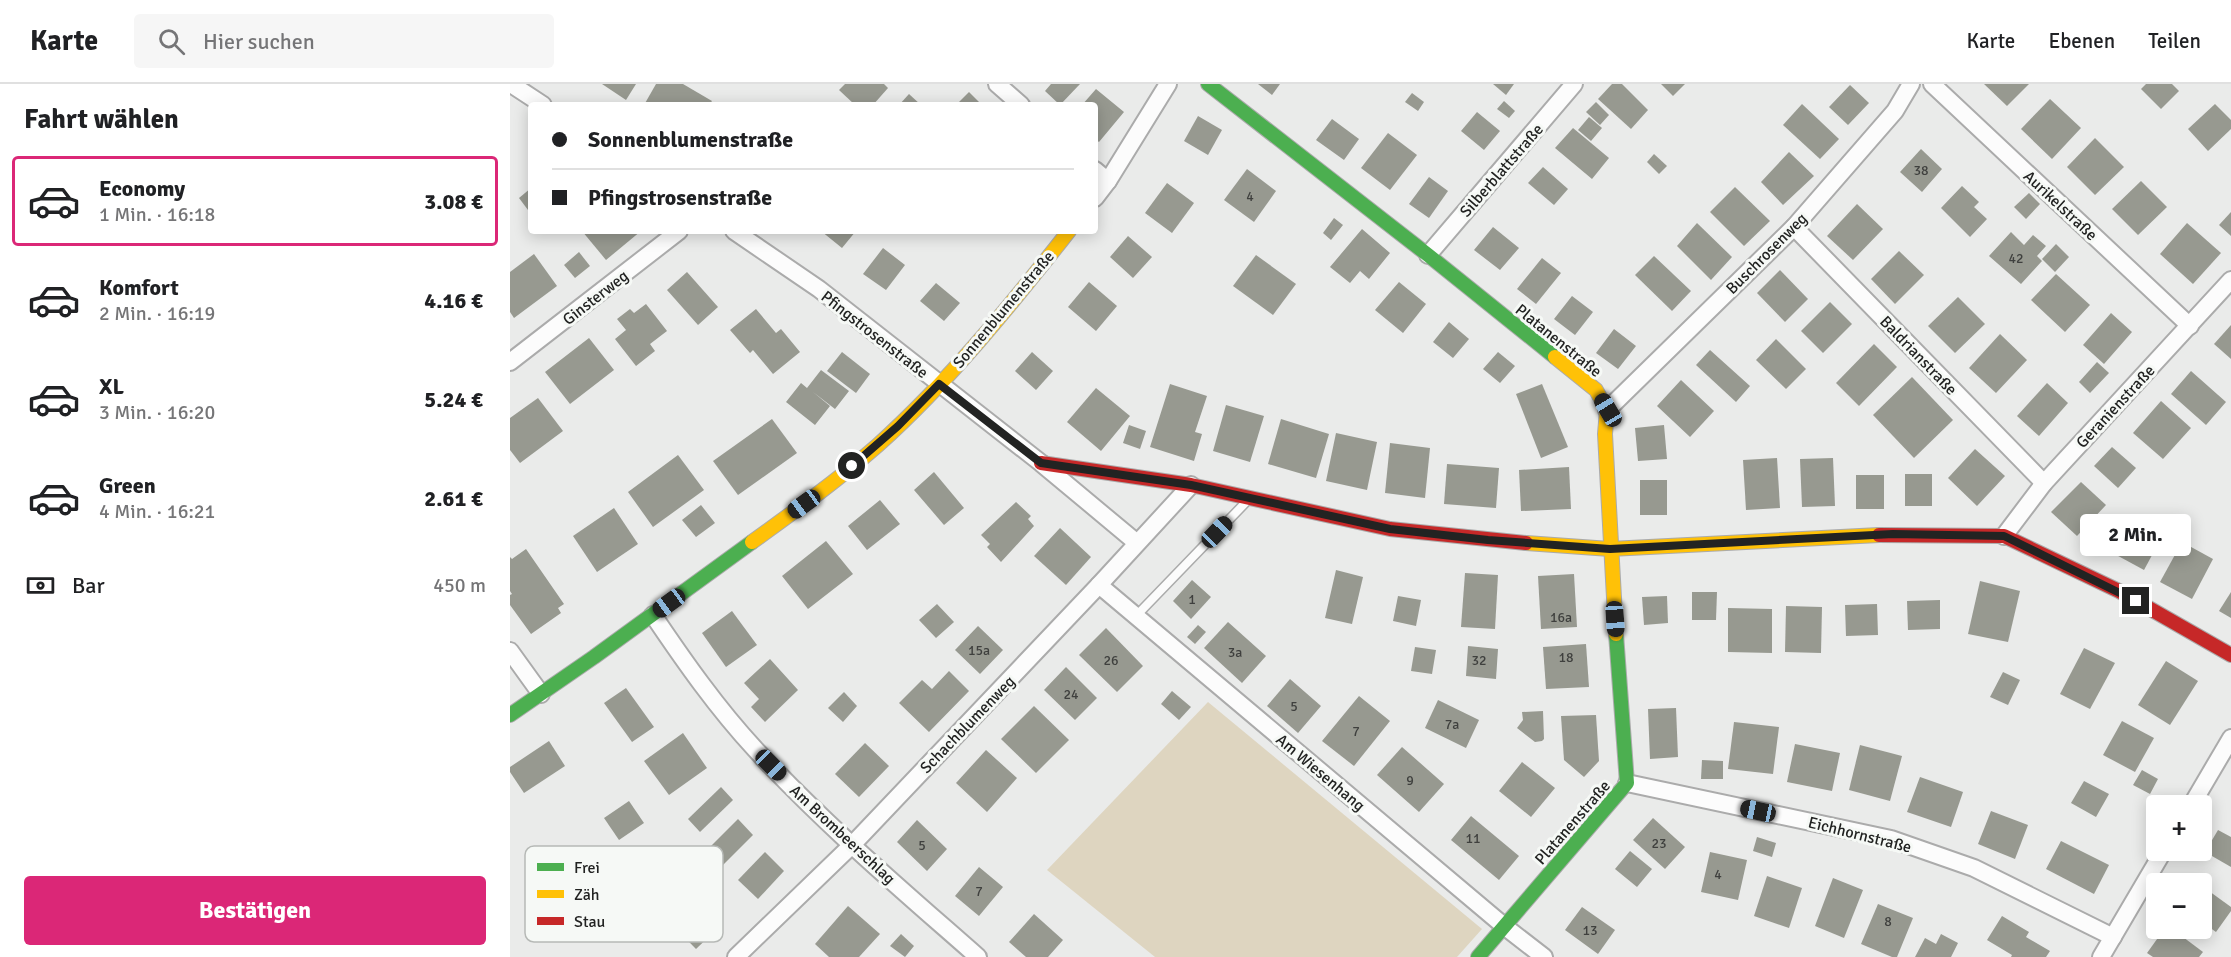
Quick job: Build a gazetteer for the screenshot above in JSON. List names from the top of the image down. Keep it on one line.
{"streets":{"street":["Silberblattstraße","Aurikelstraße","Buschrosenweg","Ginsterweg","Sonnenblumenstraße","Pfingstrosenstraße","Platanenstraße","Baldrianstraße","Geranienstraße","Schachblumenweg","Am Wiesenhang","Am Brombeerschlag","Eichhornstraße"]},"crossings":[["Silberblattstraße","Platanenstraße"],["Aurikelstraße","Geranienstraße"],["Buschrosenweg","Platanenstraße"],["Buschrosenweg","Baldrianstraße"],["Sonnenblumenstraße","Pfingstrosenstraße"],["Sonnenblumenstraße","Am Brombeerschlag"],["Pfingstrosenstraße","Platanenstraße"],["Pfingstrosenstraße","Geranienstraße"],["Pfingstrosenstraße","Schachblumenweg"],["Platanenstraße","Am Wiesenhang"],["Platanenstraße","Eichhornstraße"],["Baldrianstraße","Geranienstraße"],["Schachblumenweg","Am Wiesenhang"],["Schachblumenweg","Am Brombeerschlag"]],"house_numbers":["38","4","42","1","16a","15a","3a","18","26","32","24","5","7a","7","9","11","23","5","4","7","8","13"],"legend":["Frei","Zäh","Stau"],"page":{"header":"Karte","search":"Hier suchen","nav":["Karte","Ebenen","Teilen"],"heading":"Fahrt wählen","banner":["Sonnenblumenstraße","Pfingstrosenstraße"],"list":[{"name":"Economy","note":"1 Min. · 16:18","value":"3.08 €"},{"name":"Komfort","note":"2 Min. · 16:19","value":"4.16 €"},{"name":"XL","note":"3 Min. · 16:20","value":"5.24 €"},{"name":"Green","note":"4 Min. · 16:21","value":"2.61 €"}],"bubble":"2 Min.","pay":["Bar","450 m"],"map_buttons":["+","−"],"buttons":"Bestätigen"}}
